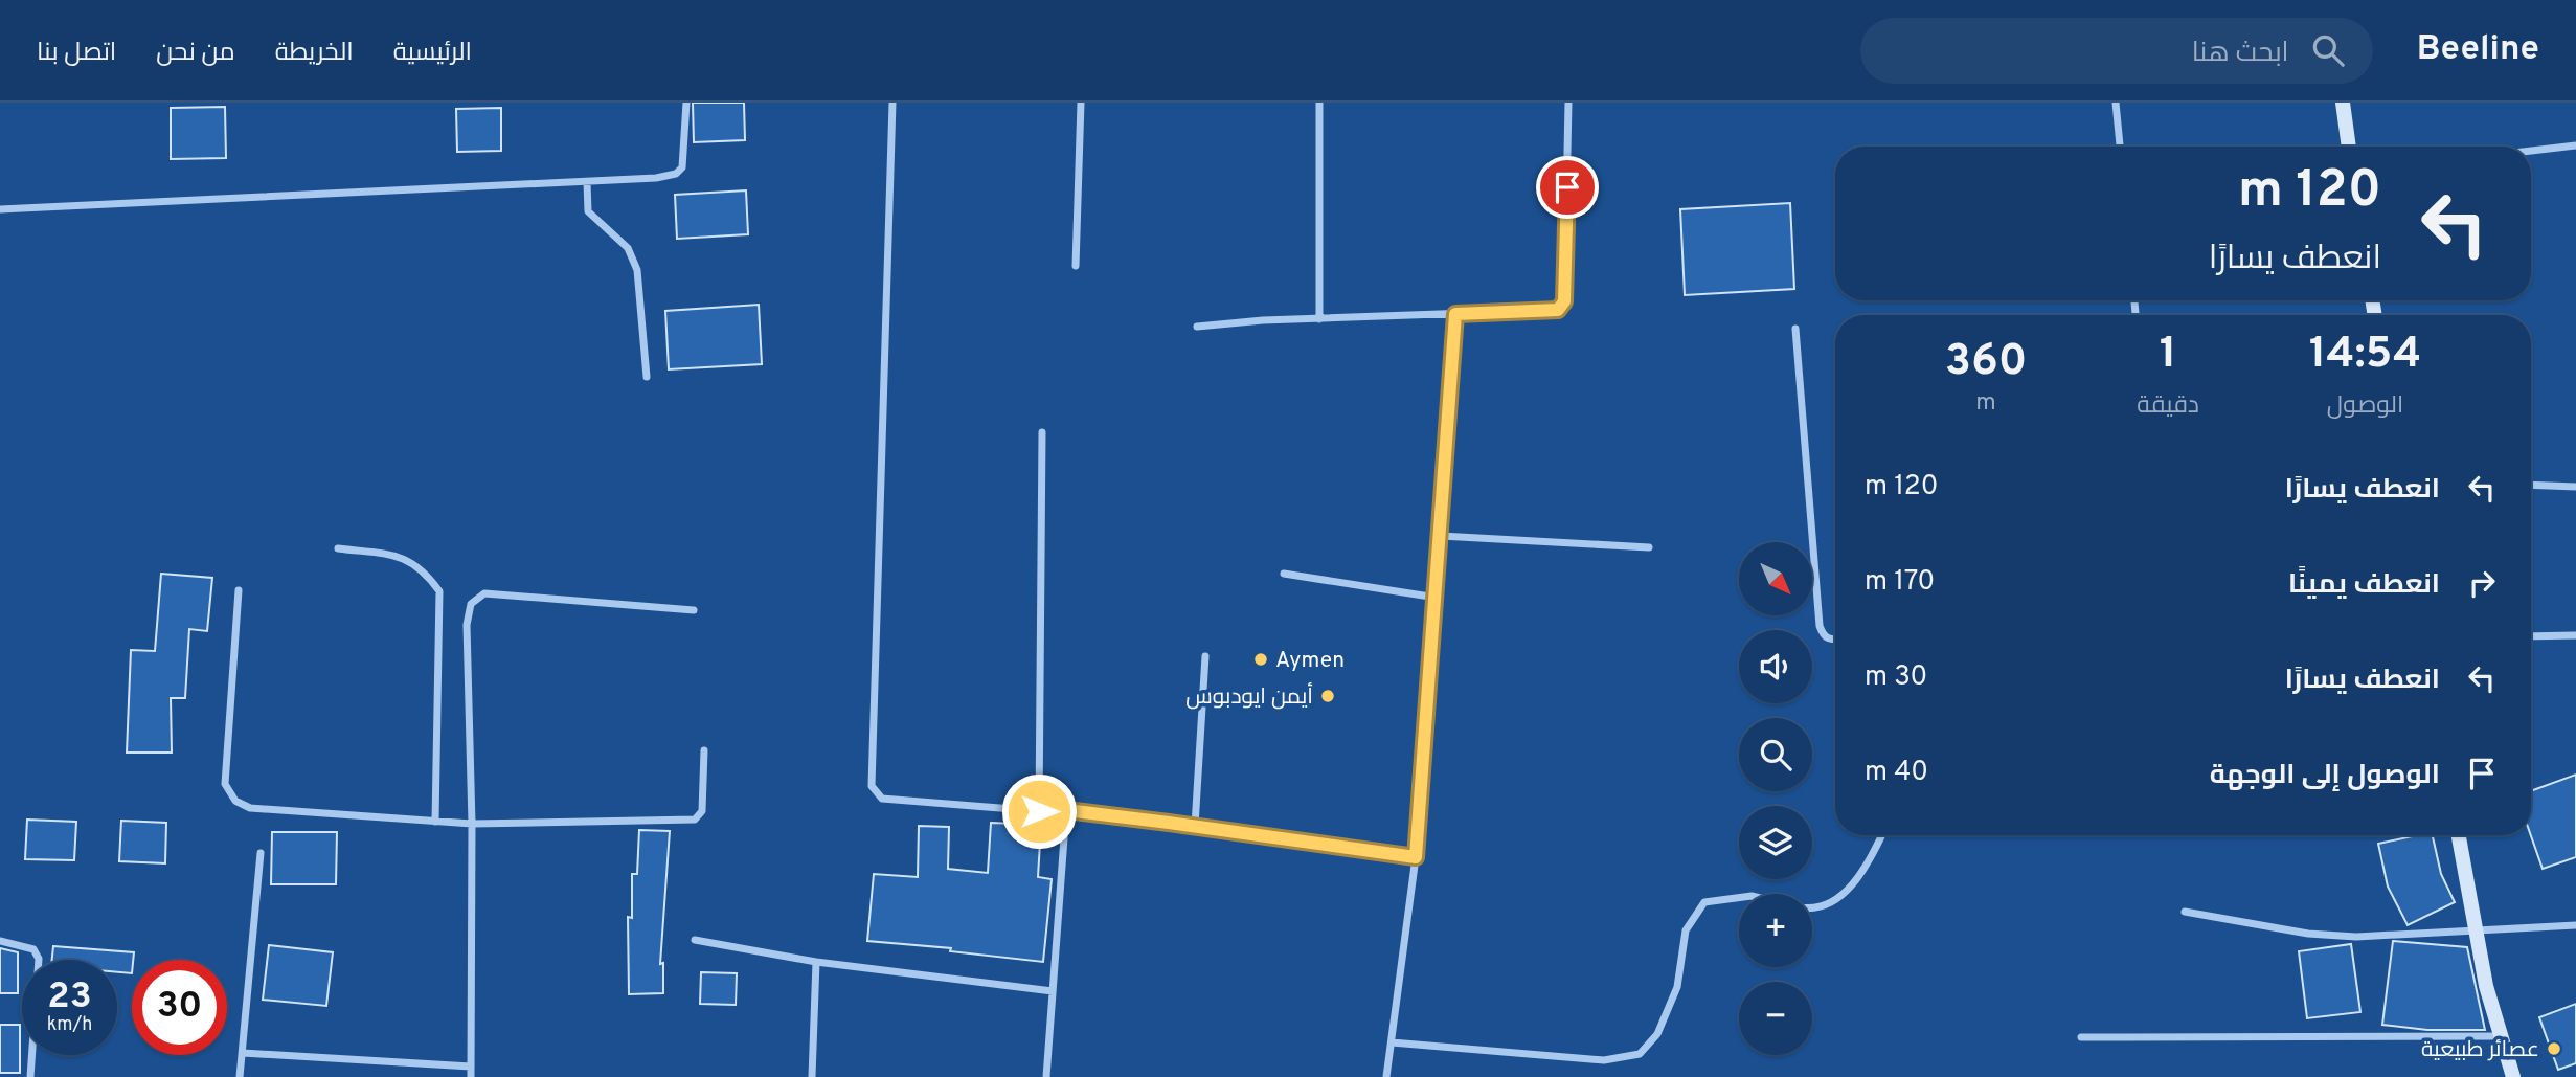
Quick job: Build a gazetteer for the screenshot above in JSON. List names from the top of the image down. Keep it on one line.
{"places":["Aymen","أيمن ايودبوس","عصائر طبيعية"],"north":"bottom right","page":{"header":"Beeline","search":"ابحث هنا","nav":["الرئيسية","الخريطة","من نحن","اتصل بنا"],"turn":["120 m","انعطف يسارًا"],"eta":["14:54","الوصول","1","دقيقة","360","m"],"list":[{"name":"انعطف يسارًا","value":"120 m"},{"name":"انعطف يمينًا","value":"170 m"},{"name":"انعطف يسارًا","value":"30 m"},{"name":"الوصول إلى الوجهة","value":"40 m"}],"map_buttons":["+","−"],"speed":"23 km/h","limit":"30"}}
